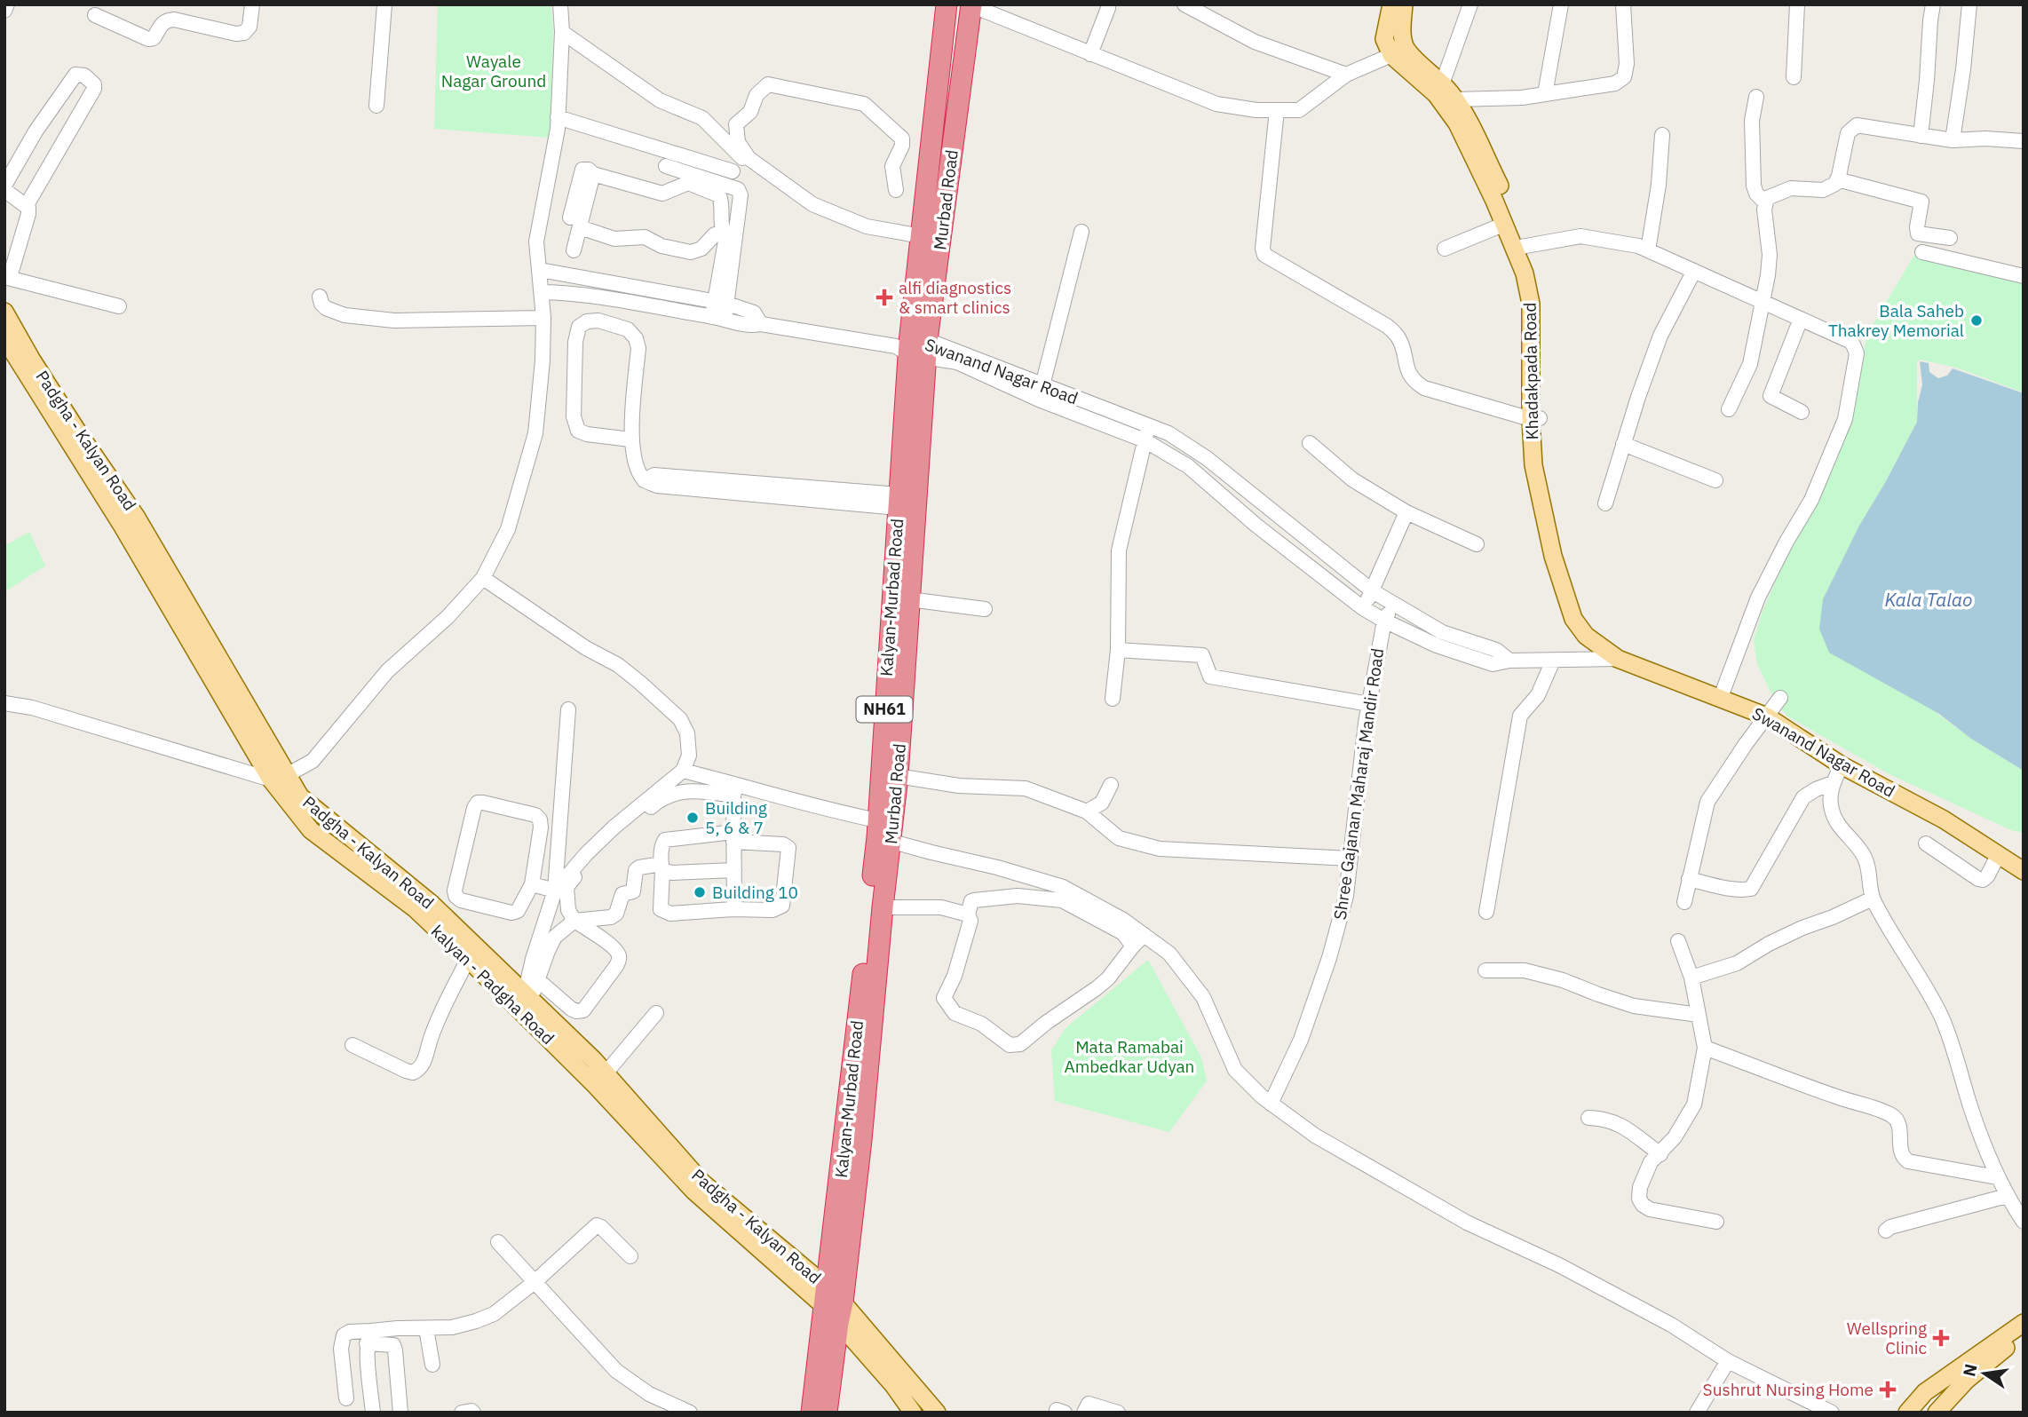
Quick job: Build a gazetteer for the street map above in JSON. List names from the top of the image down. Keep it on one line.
{"streets":{"highway":["Murbad Road","Kalyan-Murbad Road","NH61"],"main road":["Swanand Nagar Road","Khadakpada Road","Padgha - Kalyan Road","kalyan - Padgha Road"],"street":["Shree Gajanan Maharaj Mandir Road"]},"crossings":[["Murbad Road","Swanand Nagar Road"],["Murbad Road","Kalyan-Murbad Road"],["Murbad Road","NH61"],["Murbad Road","kalyan - Padgha Road"],["Swanand Nagar Road","Kalyan-Murbad Road"],["Swanand Nagar Road","Shree Gajanan Maharaj Mandir Road"],["Padgha - Kalyan Road","kalyan - Padgha Road"],["NH61","kalyan - Padgha Road"]],"water":["Kala Talao"],"parks":["Wayale Nagar Ground","Mata Ramabai Ambedkar Udyan"],"places":{"health":["alfi diagnostics & smart clinics","Wellspring Clinic","Sushrut Nursing Home"],"other":["Bala Saheb Thakrey Memorial","Building 5, 6 & 7","Building 10"]},"north":"left"}
